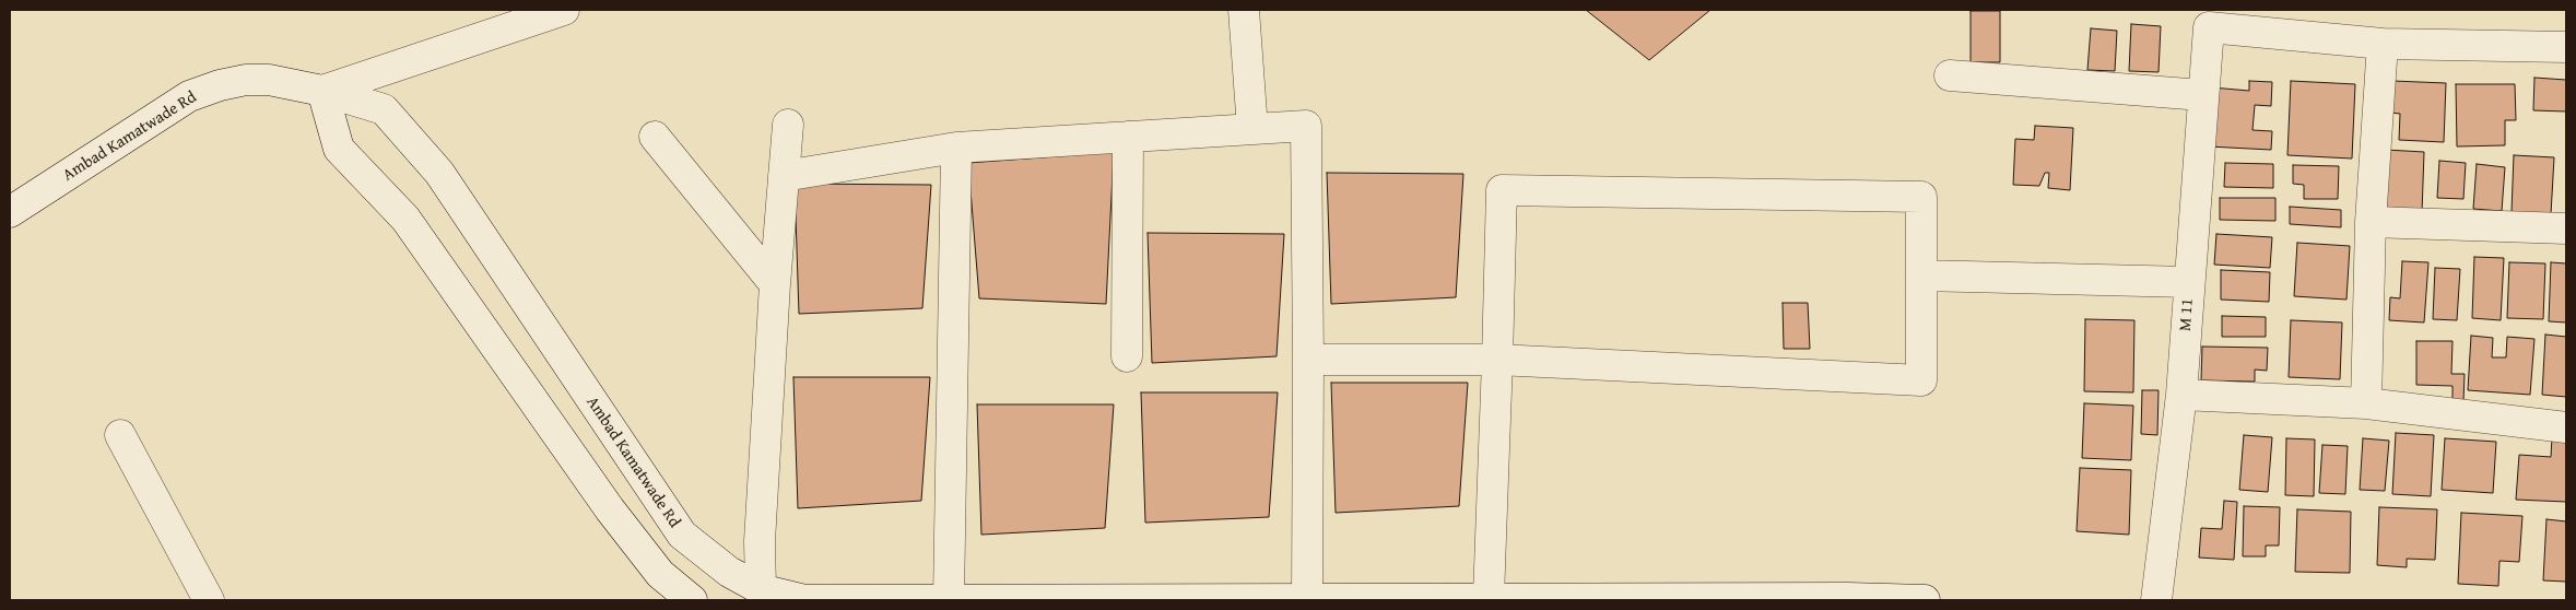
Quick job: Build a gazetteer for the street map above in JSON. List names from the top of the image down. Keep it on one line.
{"streets":{"street":["Ambad Kamatwade Rd","M 11"]}}
